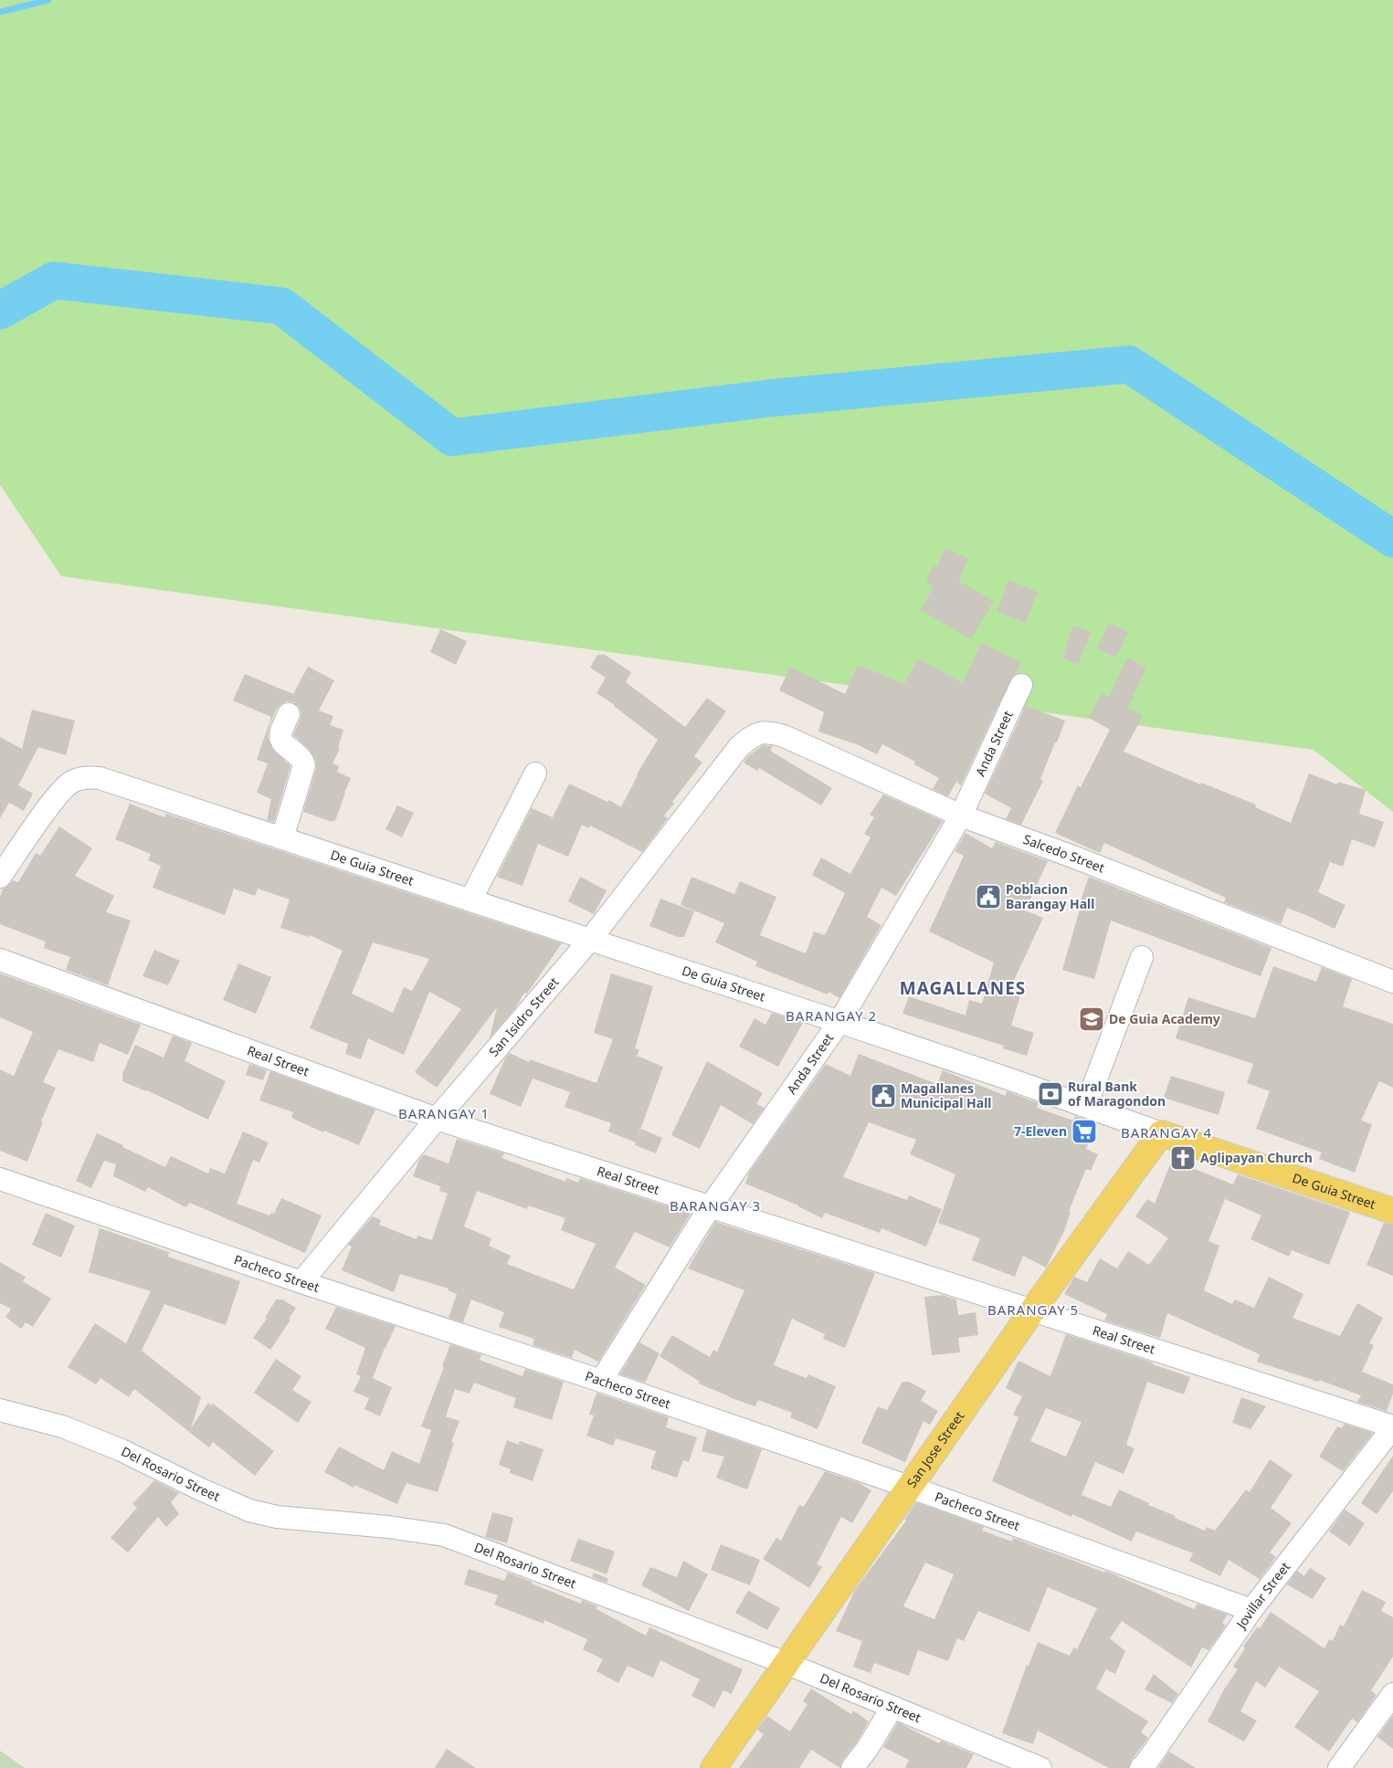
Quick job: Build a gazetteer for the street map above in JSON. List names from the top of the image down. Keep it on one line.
{"streets":{"main road":["De Guia Street","San Jose Street"],"street":["Anda Street","Salcedo Street","San Isidro Street","Real Street","Pacheco Street","Del Rosario Street","Jovillar Street"]},"crossings":[["Anda Street","Salcedo Street"],["Anda Street","De Guia Street"],["Anda Street","Real Street"],["Anda Street","Pacheco Street"],["Salcedo Street","San Isidro Street"],["De Guia Street","San Isidro Street"],["De Guia Street","San Jose Street"],["San Isidro Street","Real Street"],["San Isidro Street","Pacheco Street"],["Real Street","San Jose Street"],["Real Street","Jovillar Street"],["Pacheco Street","San Jose Street"],["Pacheco Street","Jovillar Street"],["San Jose Street","Del Rosario Street"]],"districts":["MAGALLANES","BARANGAY 2","BARANGAY 1","BARANGAY 4","BARANGAY 3","BARANGAY 5"],"places":{"public building":["Poblacion Barangay Hall","Magallanes Municipal Hall"],"school or university":["De Guia Academy"],"bank":["Rural Bank of Maragondon"],"supermarket":["7-Eleven"],"church":["Aglipayan Church"]}}
